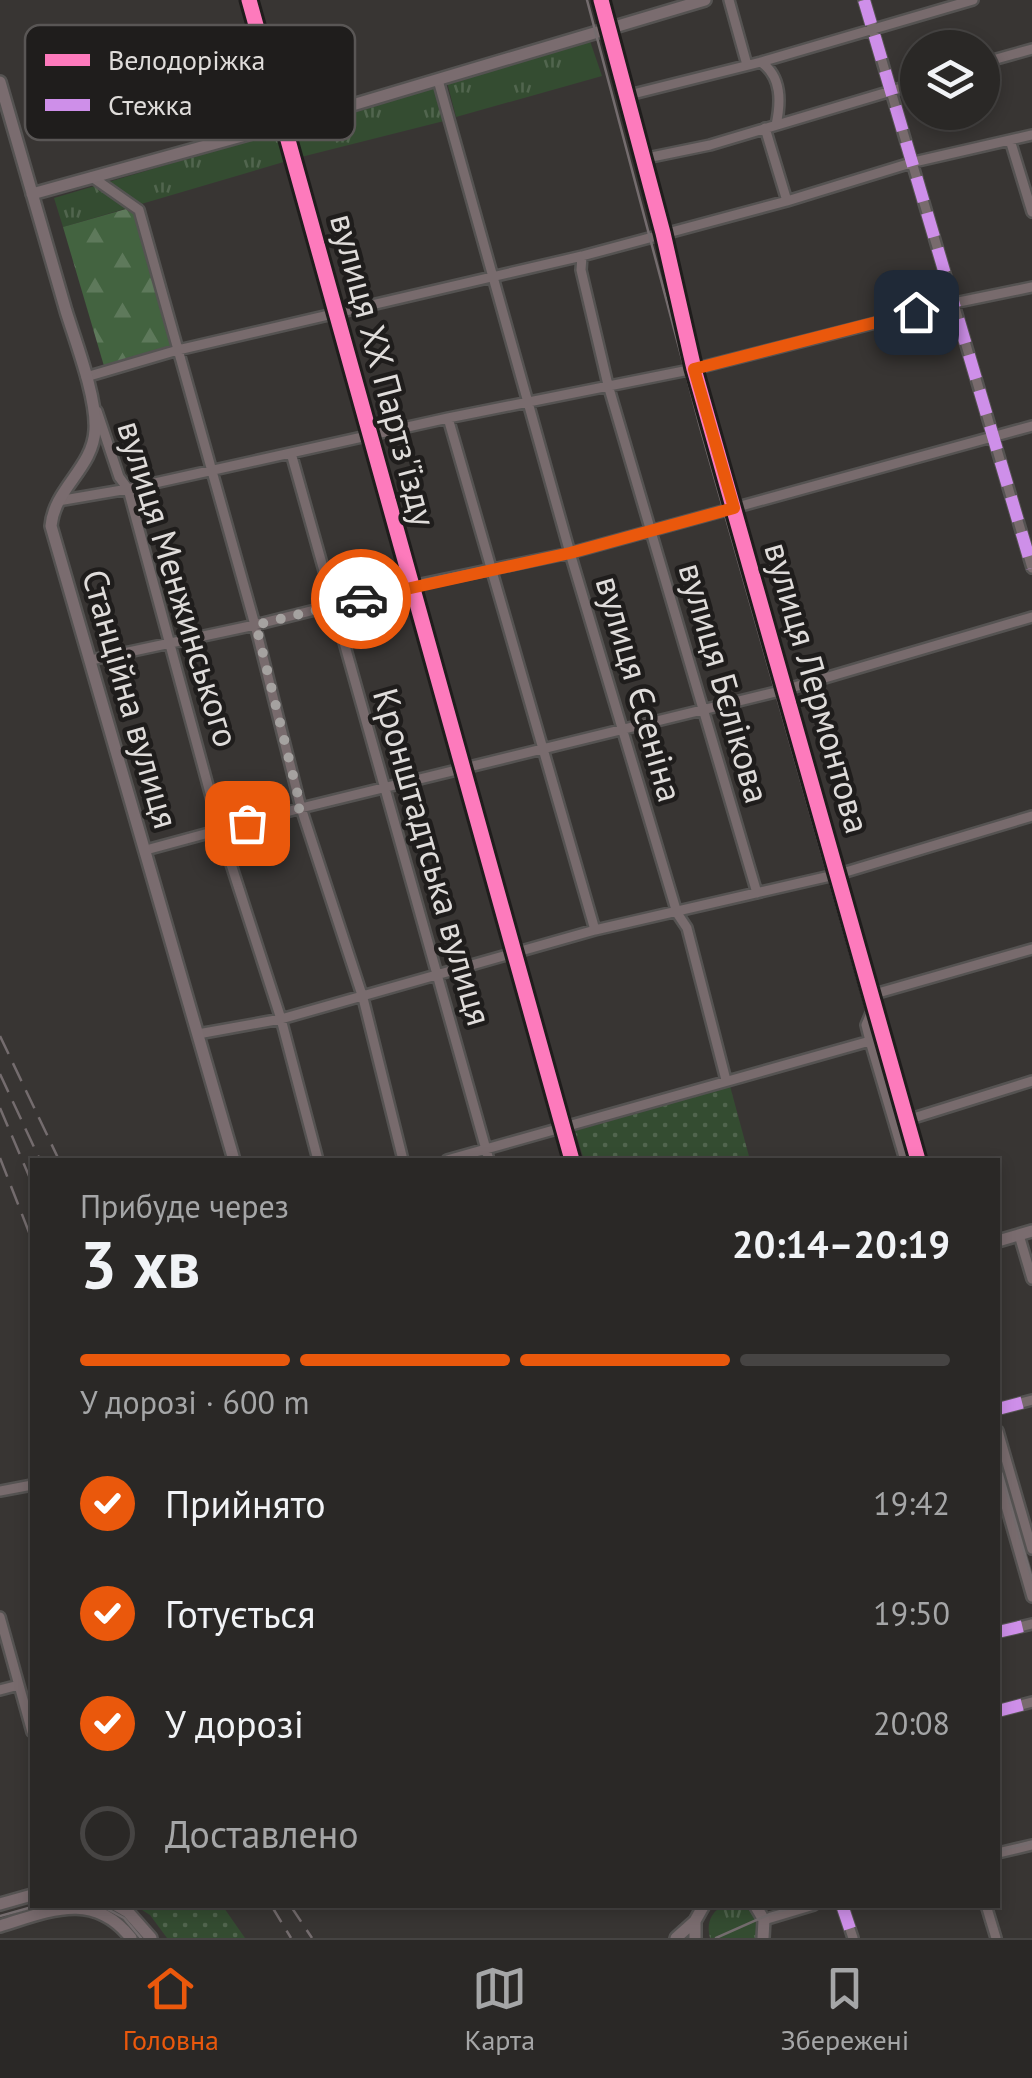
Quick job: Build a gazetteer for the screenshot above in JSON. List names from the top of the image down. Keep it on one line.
{"streets":{"street":["вулиця XX Партз'їзду","вулиця Менжинського","вулиця Бєлікова","вулиця Лермонтова","вулиця Єсеніна","Станційна вулиця","Кронштадтська вулиця"]},"legend":["Велодоріжка","Стежка"],"page":{"heading":["3 хв","Прибуде через","20:14–20:19"],"bar":"У дорозі · 600 m","list":[["Прийнято","19:42"],["Готується","19:50"],["У дорозі","20:08"],"Доставлено"],"tabs":["Головна","Карта","Збережені"]}}
